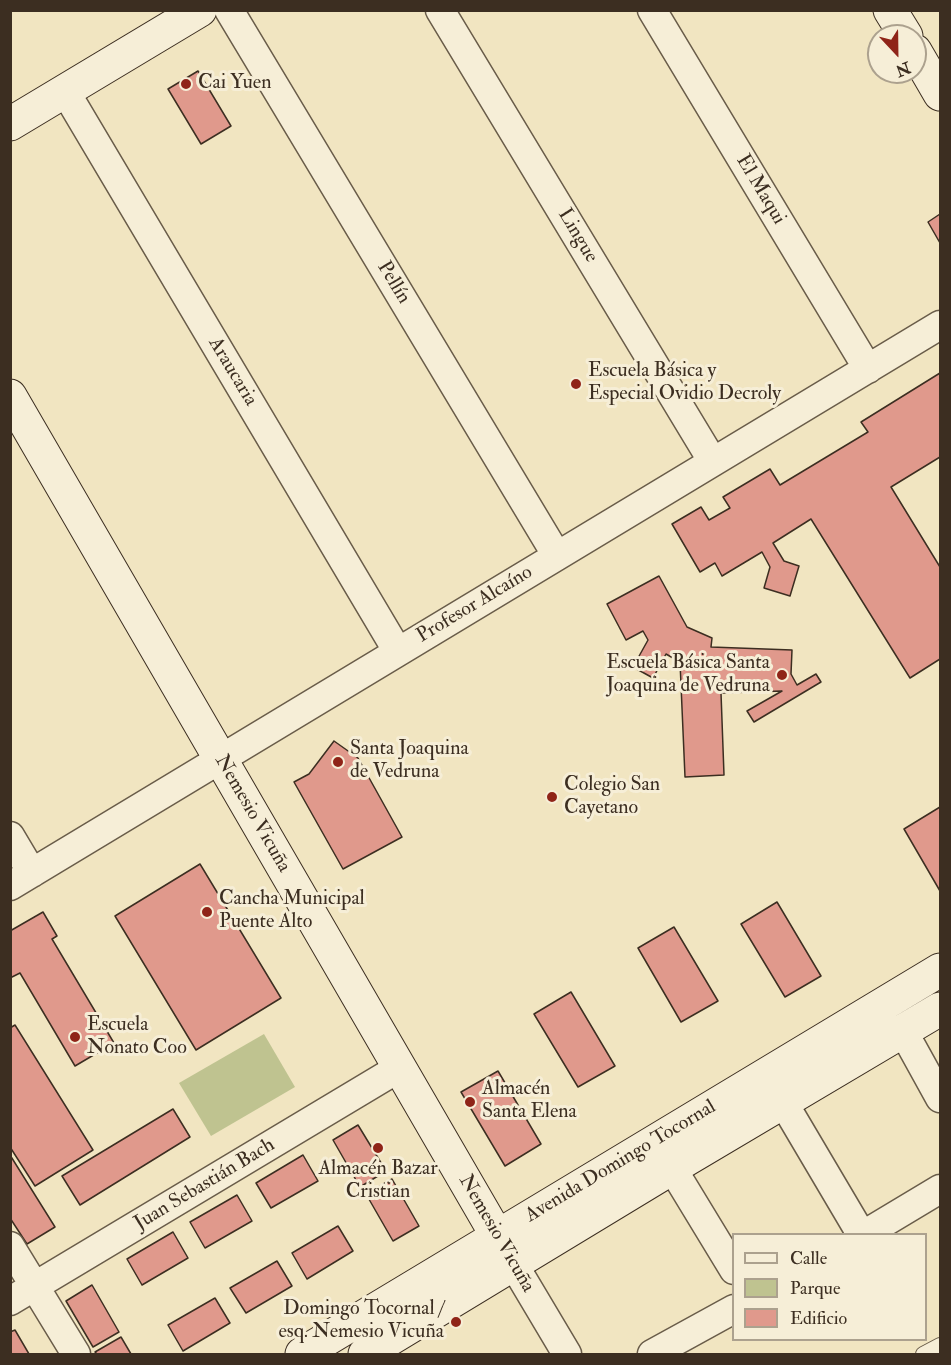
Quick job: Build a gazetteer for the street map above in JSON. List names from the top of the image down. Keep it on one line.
{"streets":{"main road":["Nemesio Vicuña","Avenida Domingo Tocornal"],"street":["El Maqui","Lingue","Pellín","Araucaria","Profesor Alcaíno","Juan Sebastián Bach"]},"crossings":[["El Maqui","Profesor Alcaíno"],["Lingue","Profesor Alcaíno"],["Pellín","Profesor Alcaíno"],["Araucaria","Profesor Alcaíno"],["Profesor Alcaíno","Nemesio Vicuña"],["Nemesio Vicuña","Avenida Domingo Tocornal"],["Nemesio Vicuña","Juan Sebastián Bach"]],"places":["Cai Yuen","Escuela Básica y Especial Ovidio Decroly","Escuela Básica Santa Joaquina de Vedruna","Santa Joaquina de Vedruna","Colegio San Cayetano","Cancha Municipal Puente Alto","Escuela Nonato Coo","Almacén Santa Elena","Almacén Bazar Cristian","Domingo Tocornal / esq. Nemesio Vicuña"],"legend":["Calle","Parque","Edificio"],"north":"bottom"}
